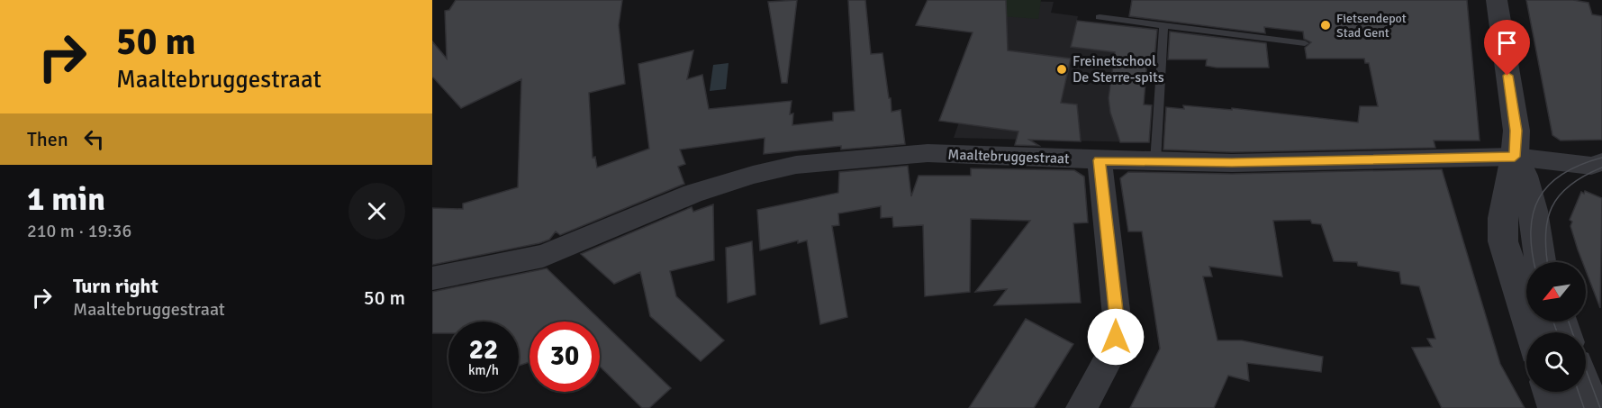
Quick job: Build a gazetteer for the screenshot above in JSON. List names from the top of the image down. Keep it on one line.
{"streets":{"street":["Maaltebruggestraat"]},"places":["Fietsendepot Stad Gent","Freinetschool De Sterre-spits"],"north":"bottom left","page":{"turn":["50 m","Maaltebruggestraat"],"then":"Then","heading":["1 min","210 m · 19:36"],"list":[{"name":"Turn right","note":"Maaltebruggestraat","value":"50 m"}],"speed":"22 km/h","limit":"30"}}
